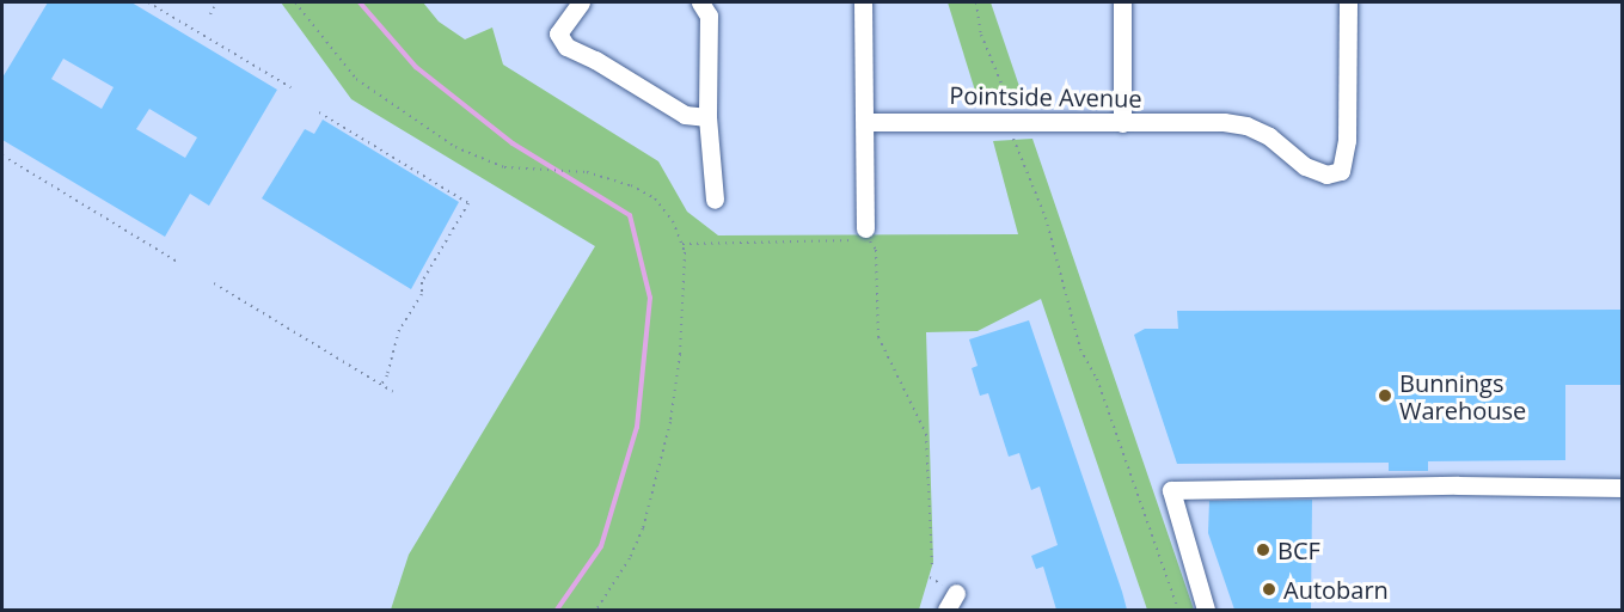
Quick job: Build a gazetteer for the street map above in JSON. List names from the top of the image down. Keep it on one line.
{"streets":{"street":["Pointside Avenue"]},"places":["Bunnings Warehouse","BCF","Autobarn"]}
